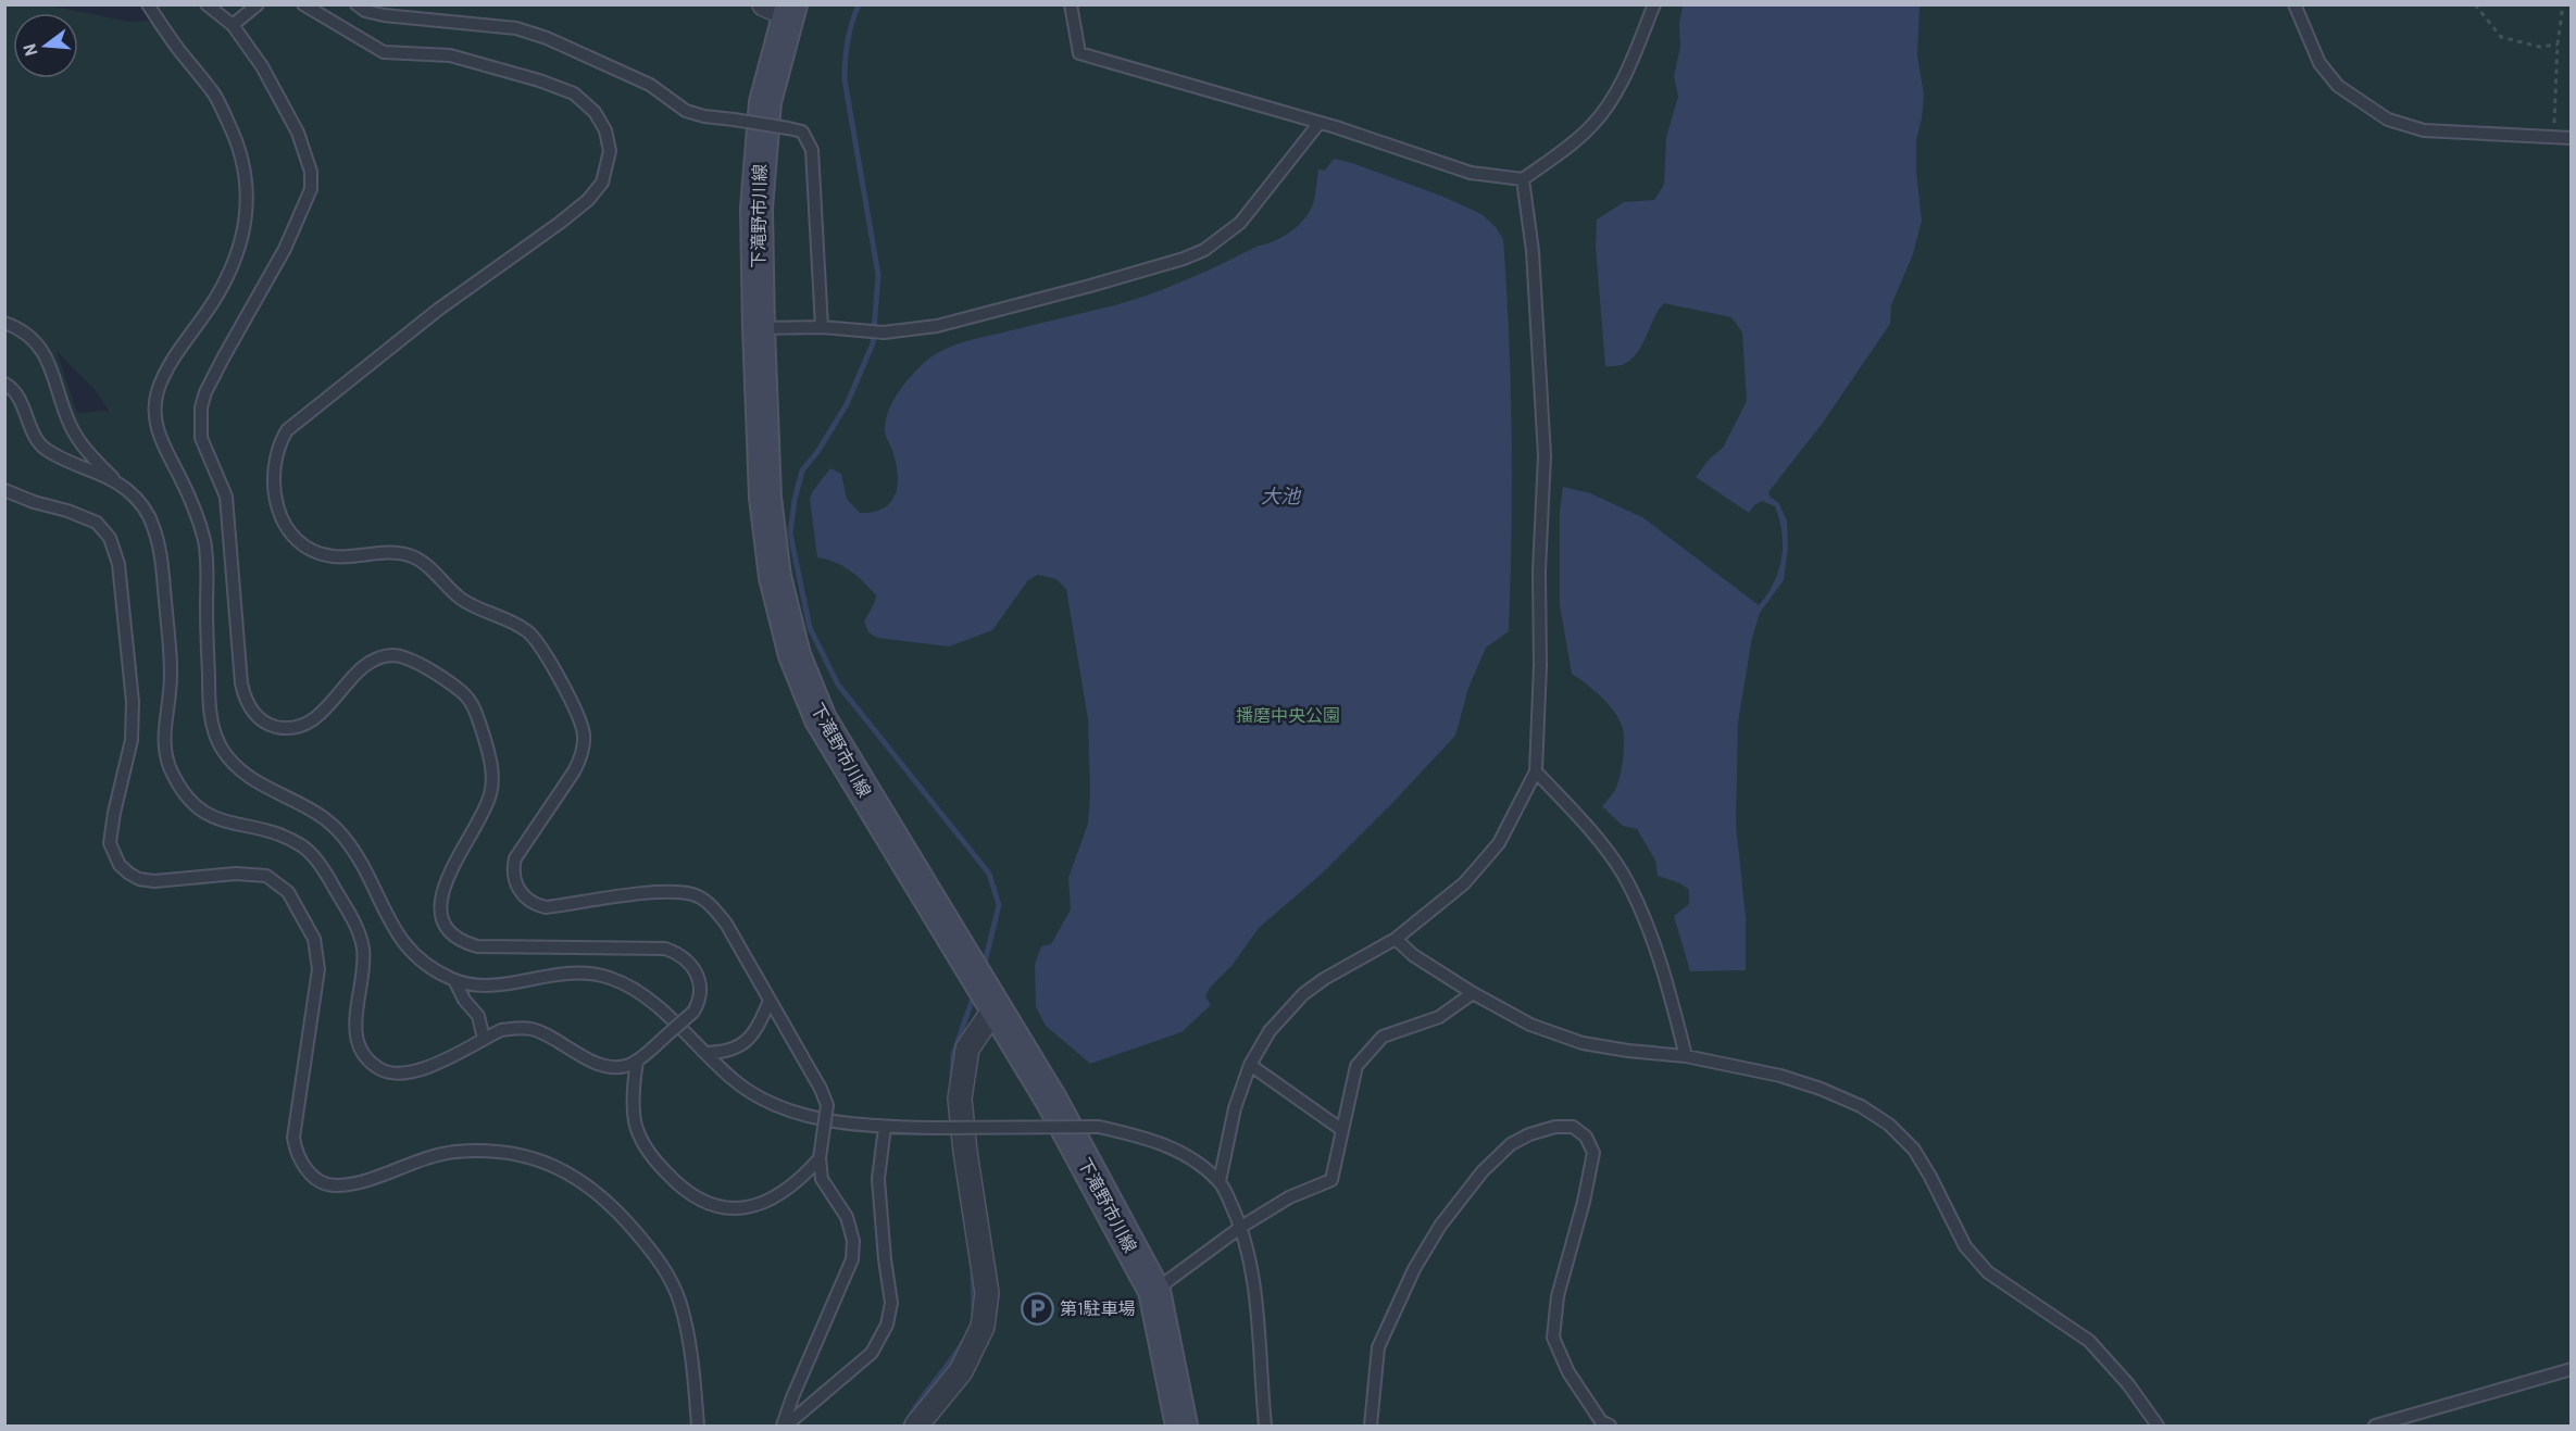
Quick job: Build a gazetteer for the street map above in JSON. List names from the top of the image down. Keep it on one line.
{"streets":{"main road":["下滝野市川線"]},"water":["大池"],"parks":["播磨中央公園"],"places":{"parking":["第1駐車場"]},"north":"left"}
